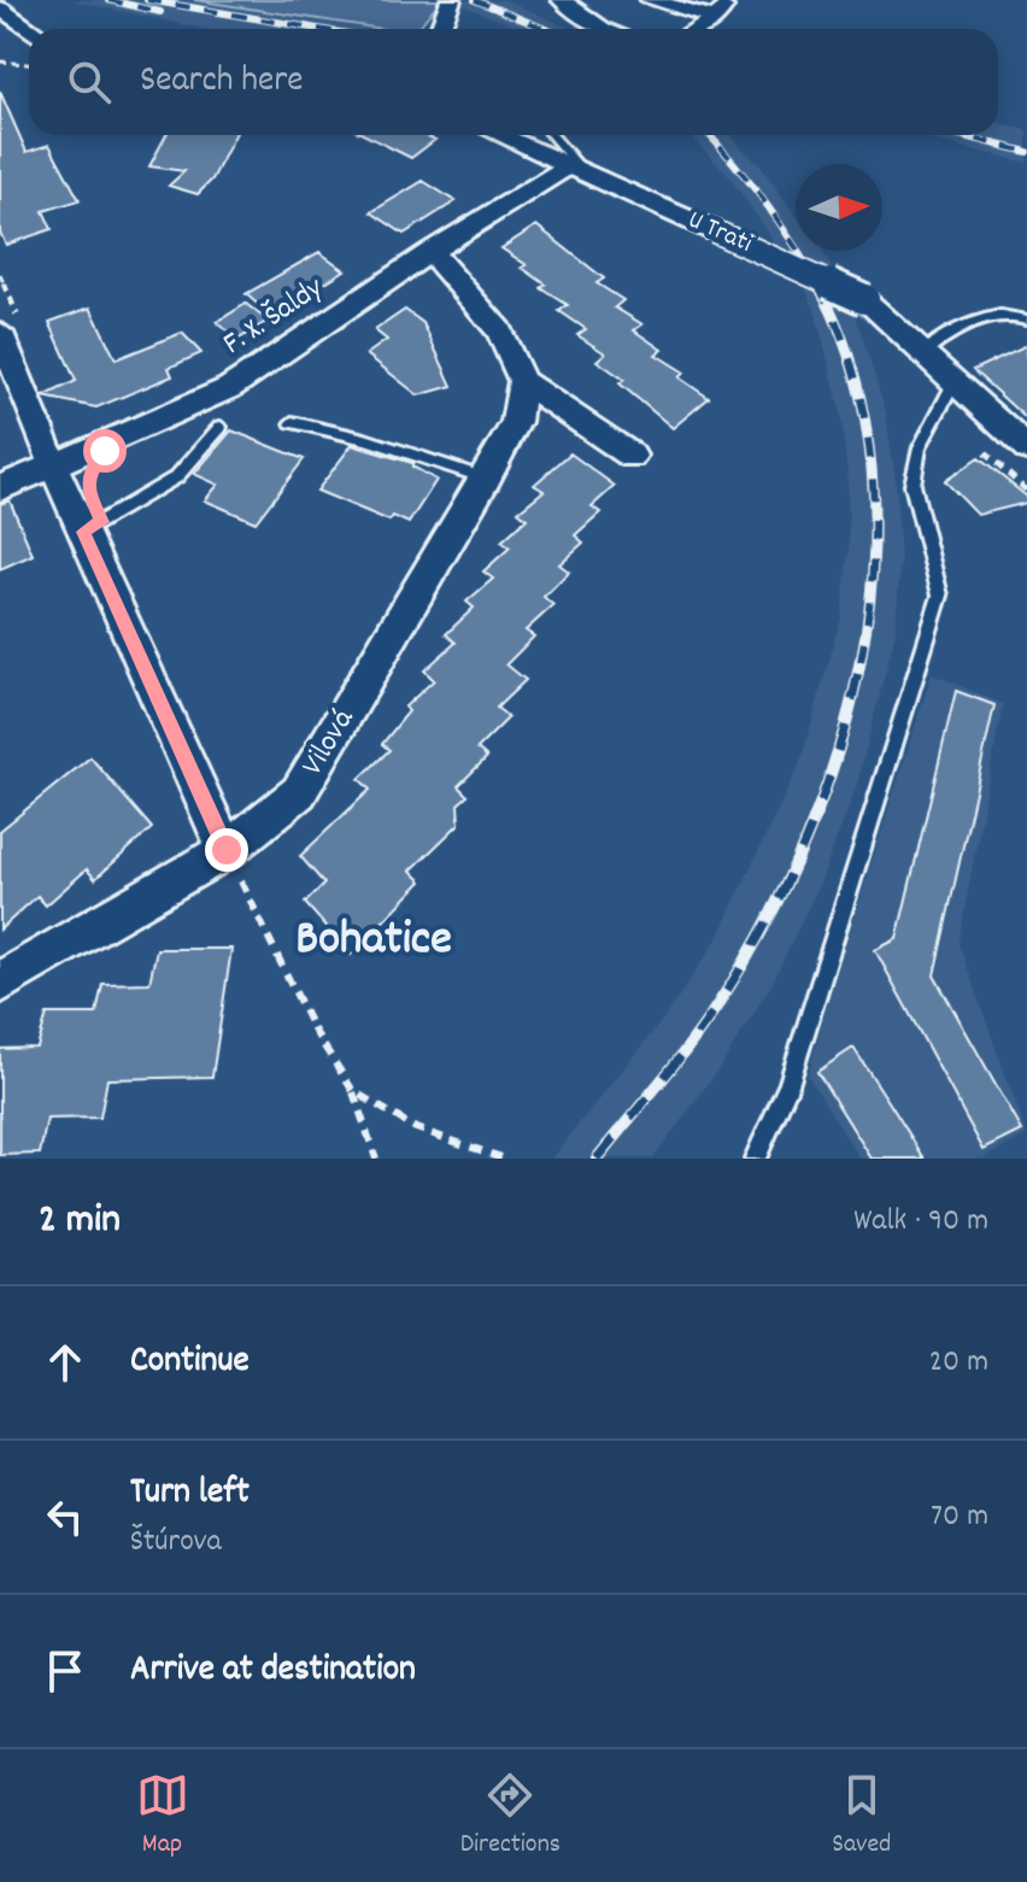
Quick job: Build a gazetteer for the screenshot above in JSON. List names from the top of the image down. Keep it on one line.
{"streets":{"street":["U Trati","F. X. Šaldy","Vilová"]},"crossings":[["U Trati","F. X. Šaldy"]],"districts":["Bohatice"],"north":"right","page":{"search":"Search here","heading":["2 min","Walk · 90 m"],"list":[["Continue","20 m"],["Turn left","Štúrova","70 m"],"Arrive at destination"],"nav":["Map","Directions","Saved"]}}
